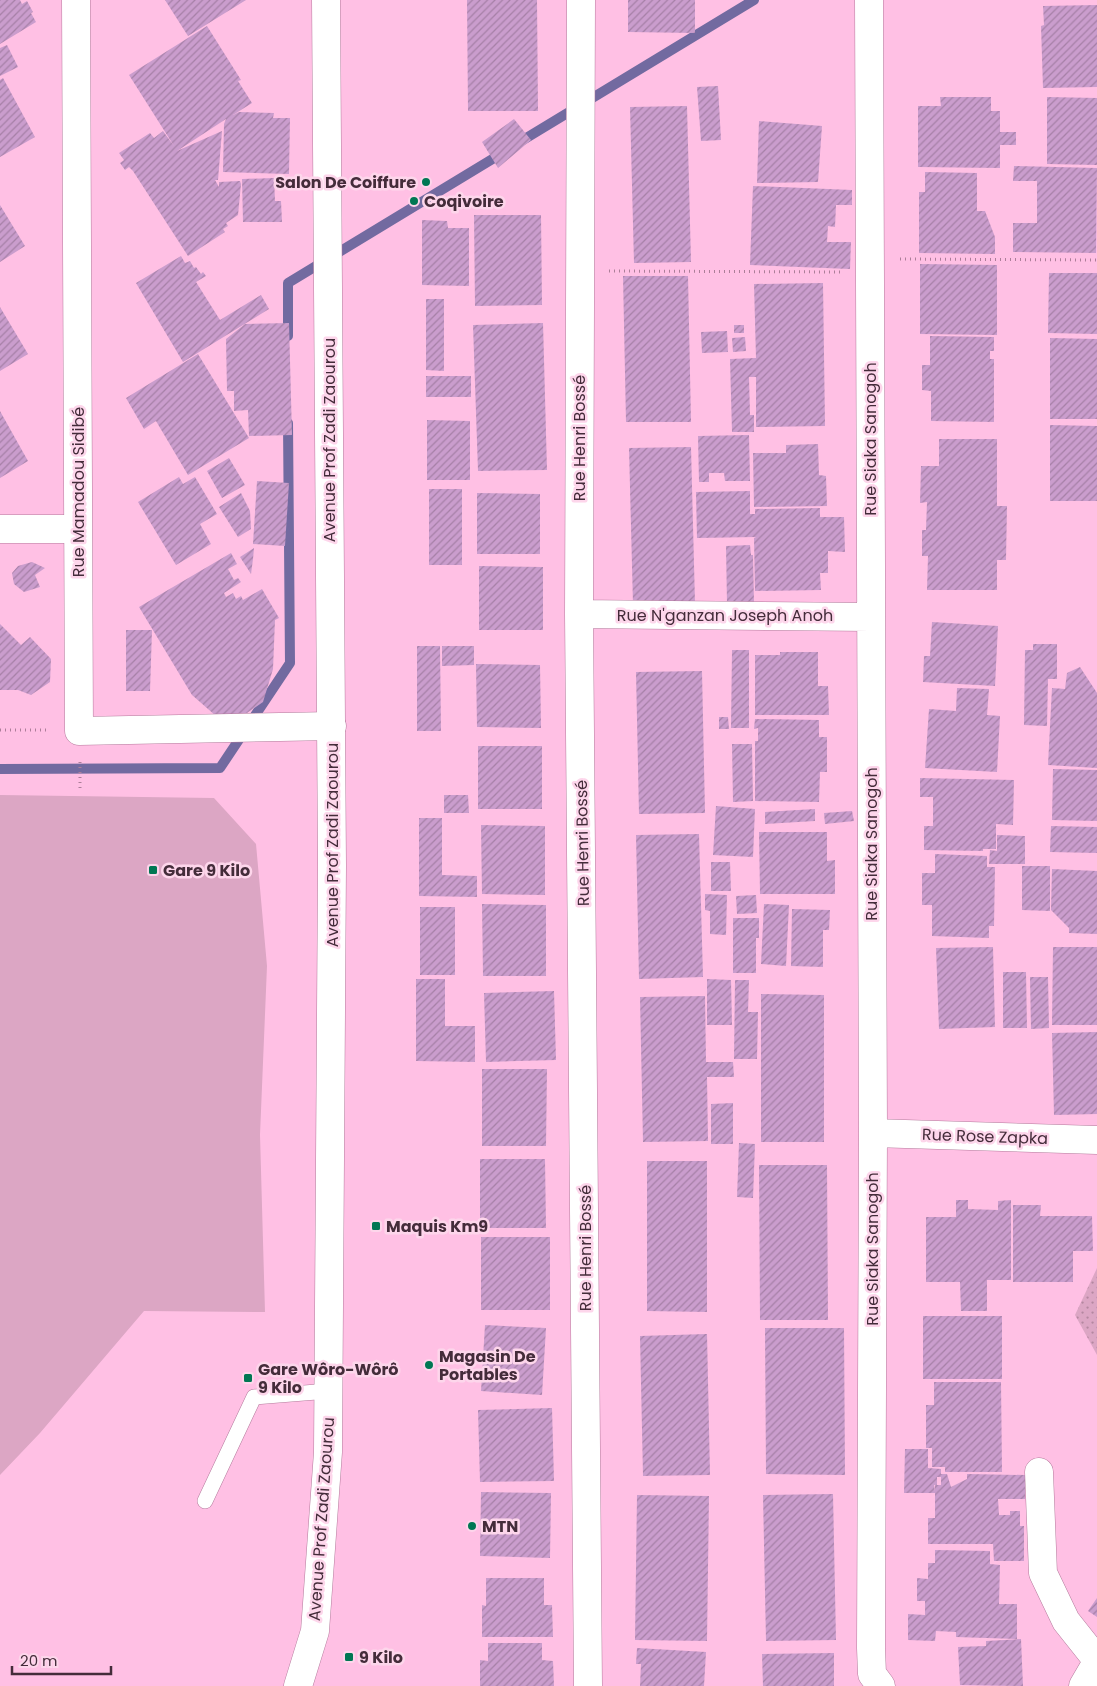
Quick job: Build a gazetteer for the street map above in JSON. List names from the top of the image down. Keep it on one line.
{"streets":{"street":["Rue Henri Bossé","Rue Siaka Sanogoh","Avenue Prof Zadi Zaourou","Rue Mamadou Sidibé","Rue N'ganzan Joseph Anoh","Rue Rose Zapka"]},"crossings":[["Rue Henri Bossé","Rue N'ganzan Joseph Anoh"],["Rue Siaka Sanogoh","Rue N'ganzan Joseph Anoh"],["Rue Siaka Sanogoh","Rue Rose Zapka"]],"places":{"other":["Salon De Coiffure","Coqivoire","Magasin De Portables","MTN"],"transit":["Gare 9 Kilo","Maquis Km9","Gare Wôro-Wôrô 9 Kilo","9 Kilo"]},"scale_bar":"20 m"}
